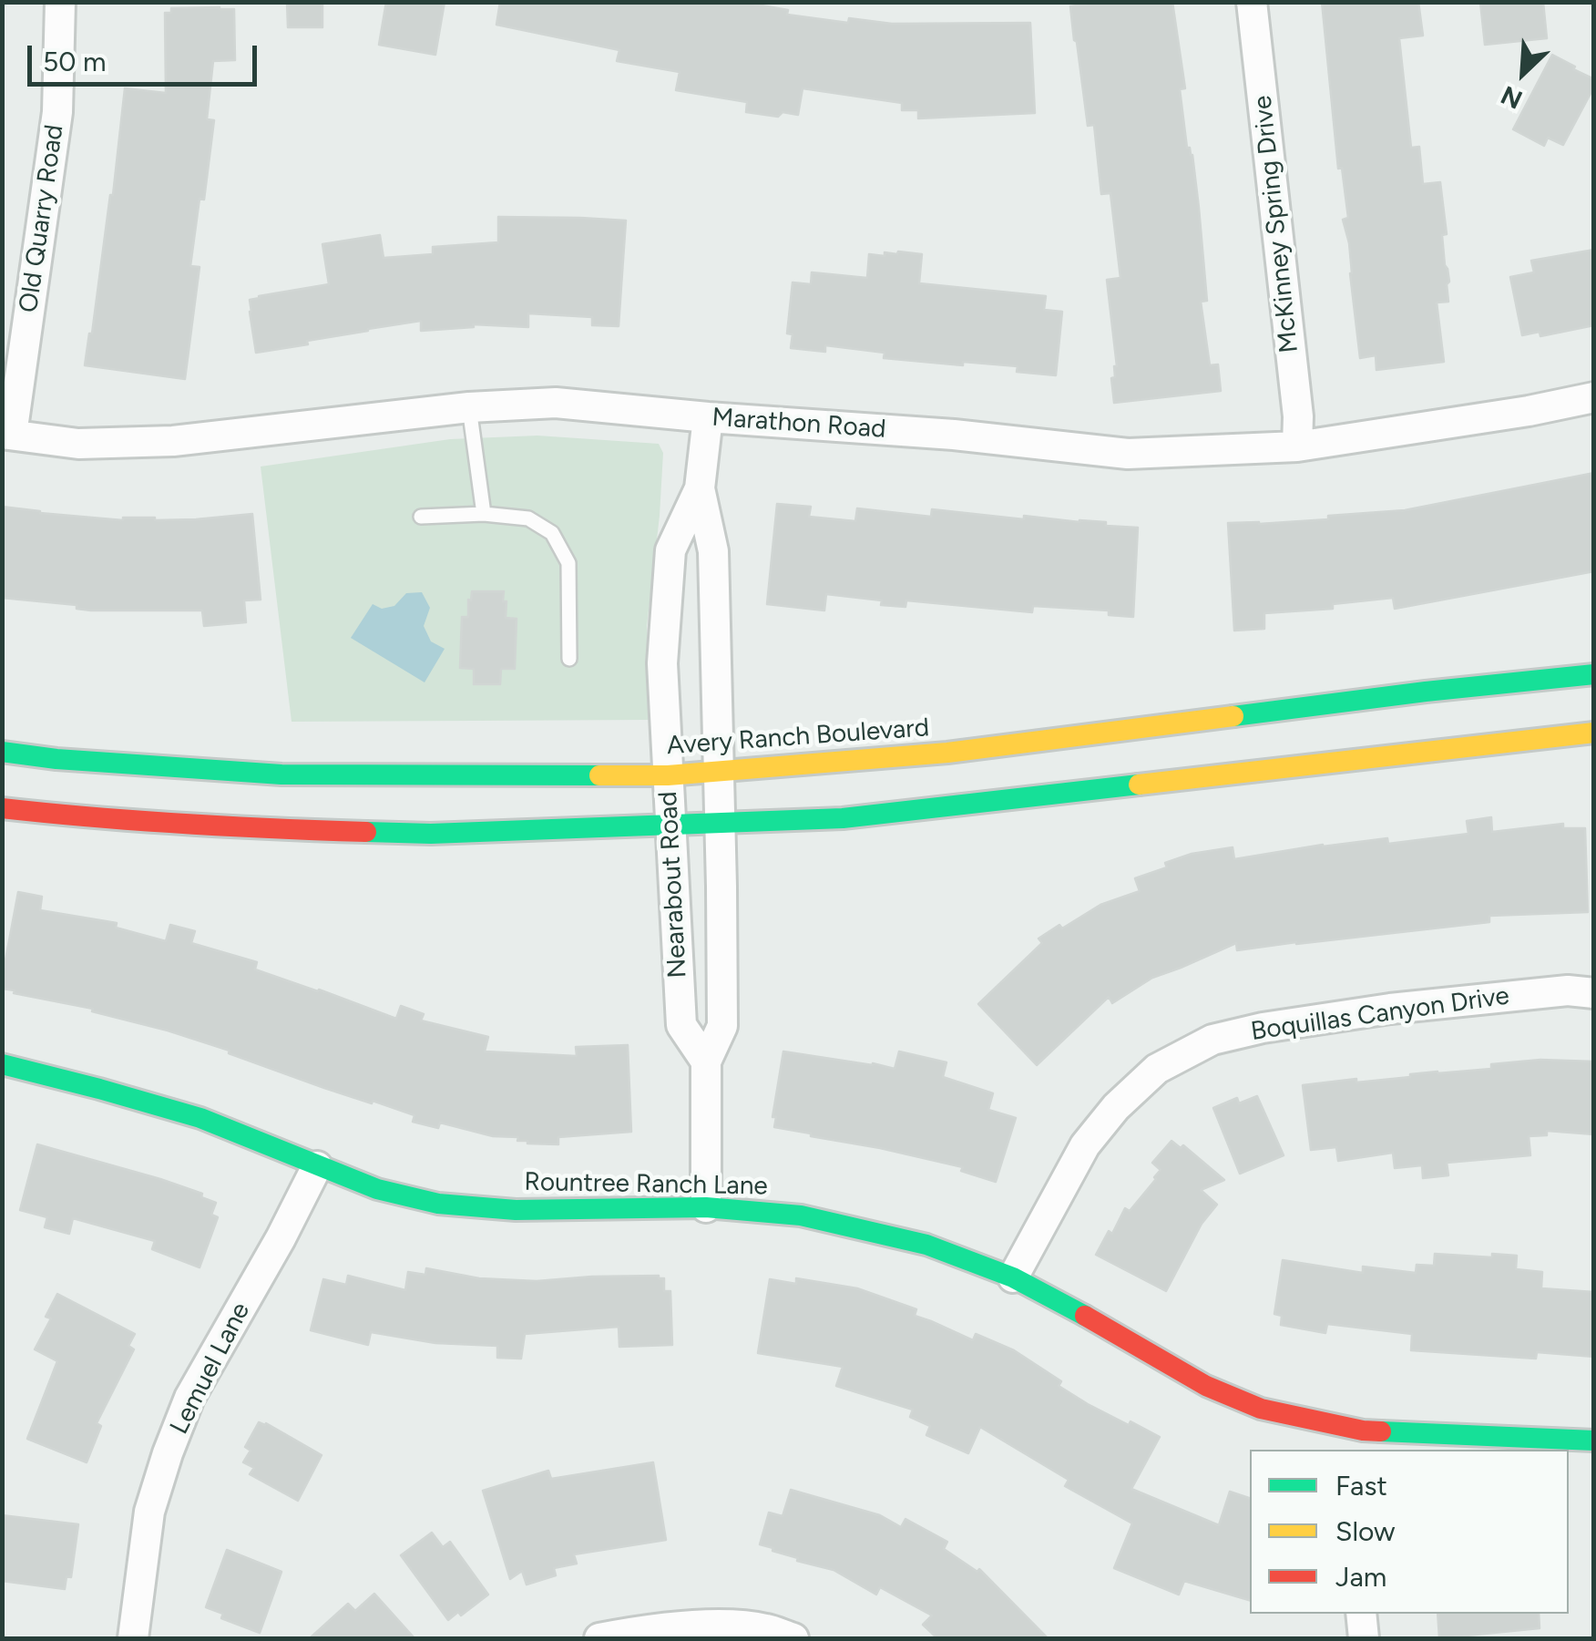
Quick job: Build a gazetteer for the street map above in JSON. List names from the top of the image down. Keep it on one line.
{"streets":{"main road":["Avery Ranch Boulevard","Rountree Ranch Lane"],"street":["Old Quarry Road","McKinney Spring Drive","Marathon Road","Nearabout Road","Boquillas Canyon Drive","Lemuel Lane"]},"crossings":[["Old Quarry Road","Marathon Road"],["McKinney Spring Drive","Marathon Road"],["Marathon Road","Nearabout Road"],["Avery Ranch Boulevard","Nearabout Road"],["Nearabout Road","Rountree Ranch Lane"],["Boquillas Canyon Drive","Rountree Ranch Lane"],["Rountree Ranch Lane","Lemuel Lane"]],"legend":["Fast","Slow","Jam"],"scale_bar":"50 m","north":"bottom left"}
